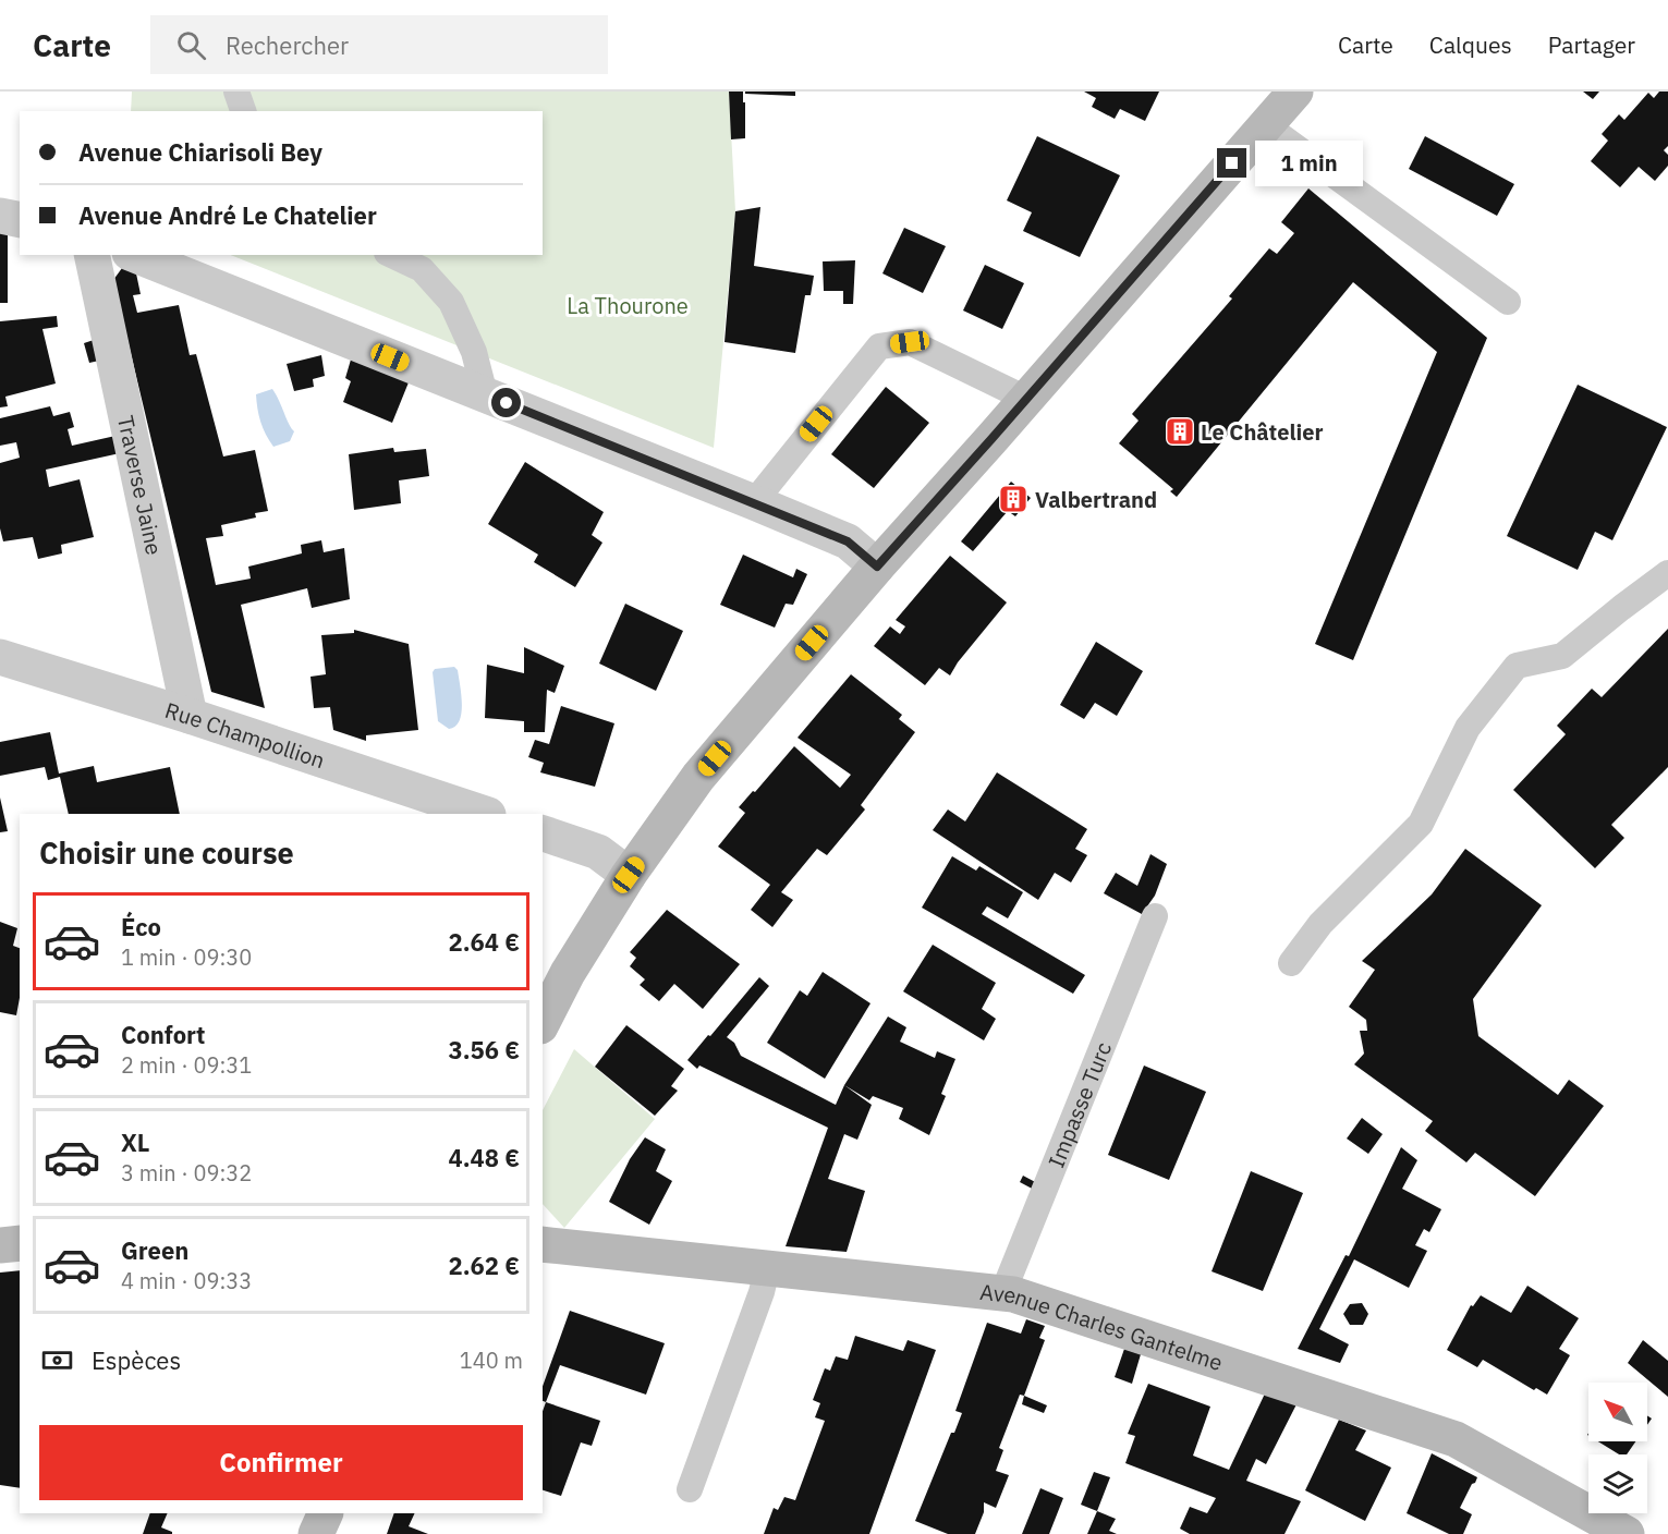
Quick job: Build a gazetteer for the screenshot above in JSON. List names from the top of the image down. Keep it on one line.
{"streets":{"main road":["Avenue Charles Gantelme"],"street":["Traverse Jaine","Rue Champollion"],"lane":["Impasse Turc"]},"crossings":[["Traverse Jaine","Rue Champollion"],["Impasse Turc","Avenue Charles Gantelme"]],"parks":["La Thourone"],"places":{"building":["Le Châtelier","Valbertrand"]},"north":"top left","page":{"header":"Carte","search":"Rechercher","nav":["Carte","Calques","Partager"],"banner":["Avenue Chiarisoli Bey","Avenue André Le Chatelier"],"bubble":"1 min","heading":"Choisir une course","list":[{"name":"Éco","note":"1 min · 09:30","value":"2.64 €"},{"name":"Confort","note":"2 min · 09:31","value":"3.56 €"},{"name":"XL","note":"3 min · 09:32","value":"4.48 €"},{"name":"Green","note":"4 min · 09:33","value":"2.62 €"}],"pay":["Espèces","140 m"],"buttons":"Confirmer"}}
